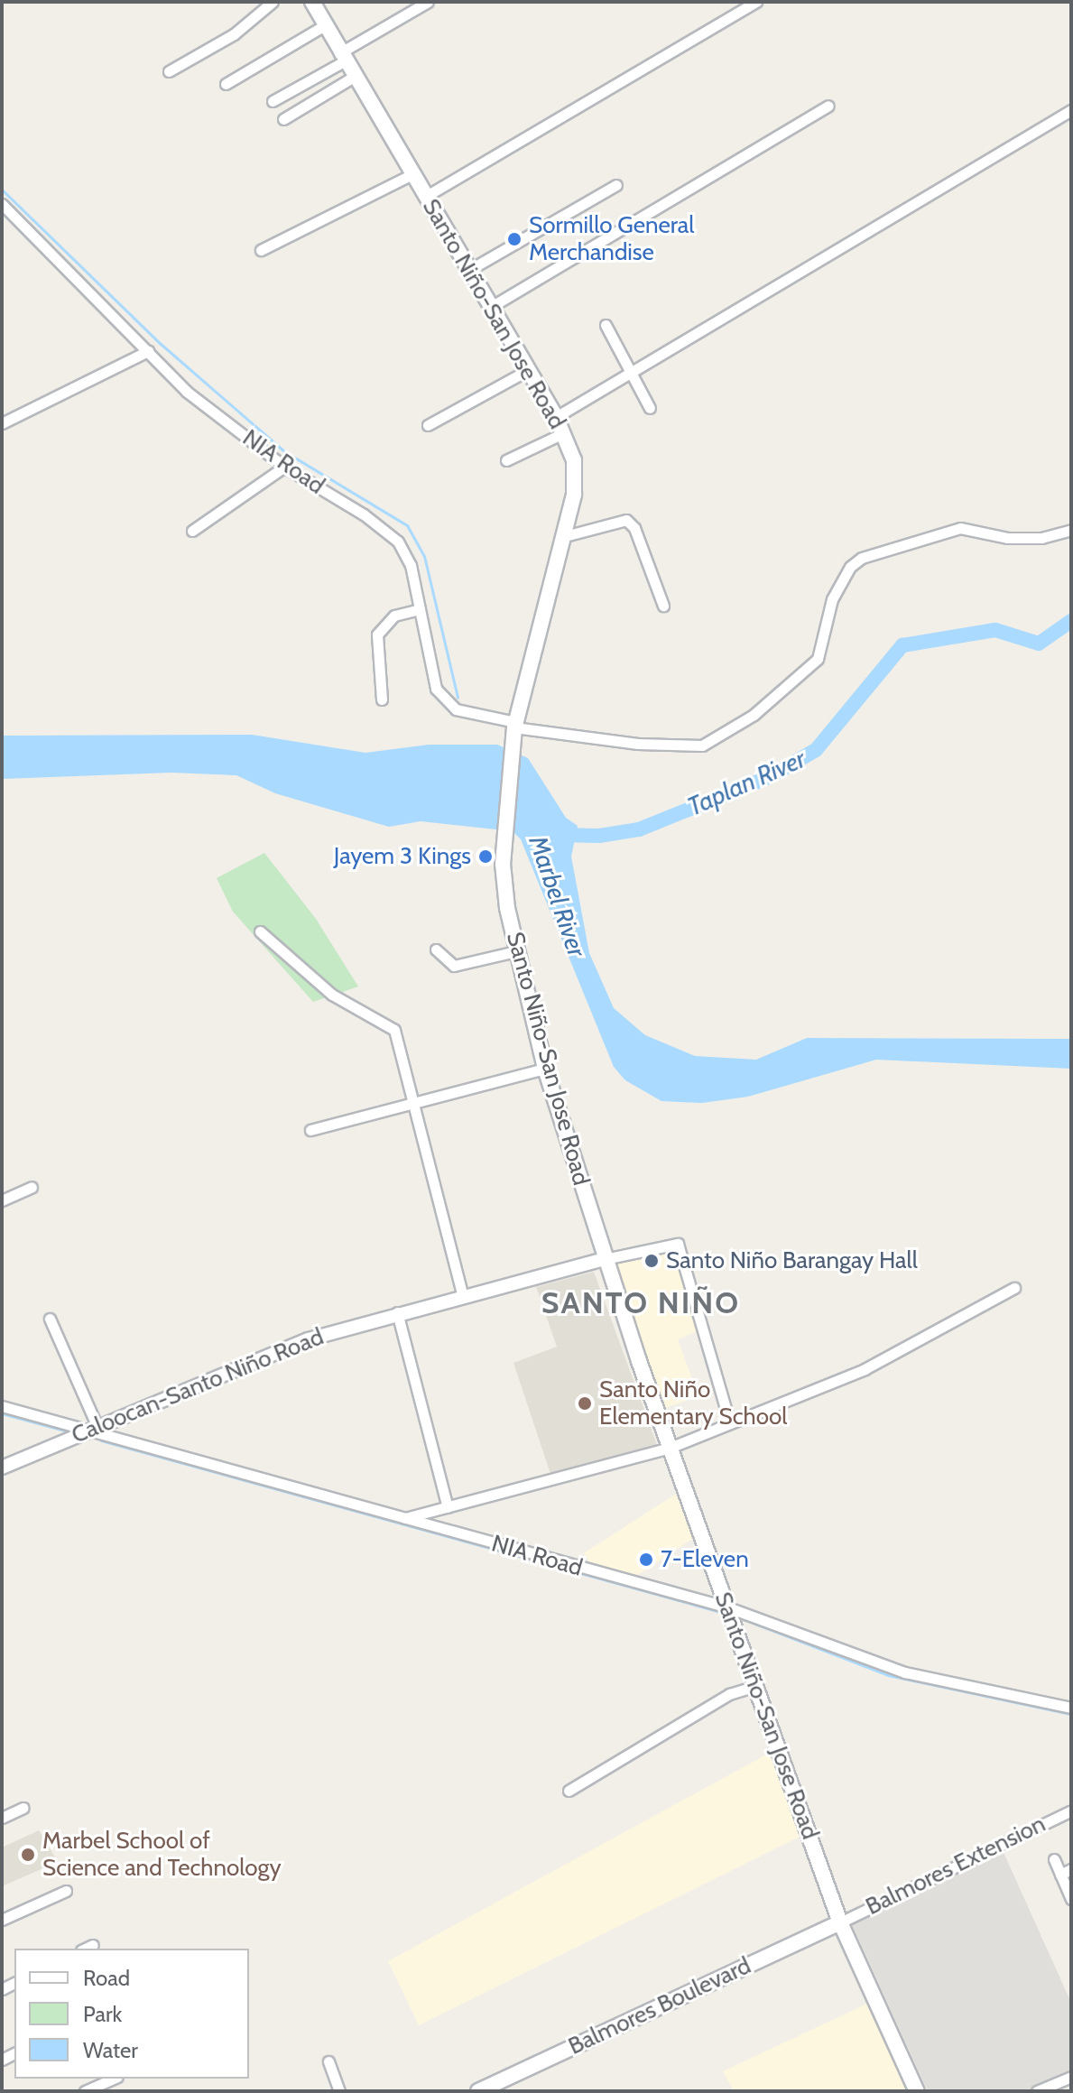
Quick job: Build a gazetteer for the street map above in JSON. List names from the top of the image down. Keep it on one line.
{"streets":{"main road":["Santo Niño-San Jose Road","Balmores Boulevard"],"street":["NIA Road","Caloocan-Santo Niño Road","Balmores Extension"]},"crossings":[["Santo Niño-San Jose Road","NIA Road"],["Santo Niño-San Jose Road","Caloocan-Santo Niño Road"],["Santo Niño-San Jose Road","Balmores Extension"],["Santo Niño-San Jose Road","Balmores Boulevard"],["NIA Road","Caloocan-Santo Niño Road"],["Balmores Extension","Balmores Boulevard"]],"districts":["SANTO NIÑO"],"water":["Taplan River","Marbel River"],"places":["Sormillo General Merchandise","Jayem 3 Kings","Santo Niño Barangay Hall","Santo Niño Elementary School","7-Eleven","Marbel School of Science and Technology"],"legend":["Road","Park","Water"]}
